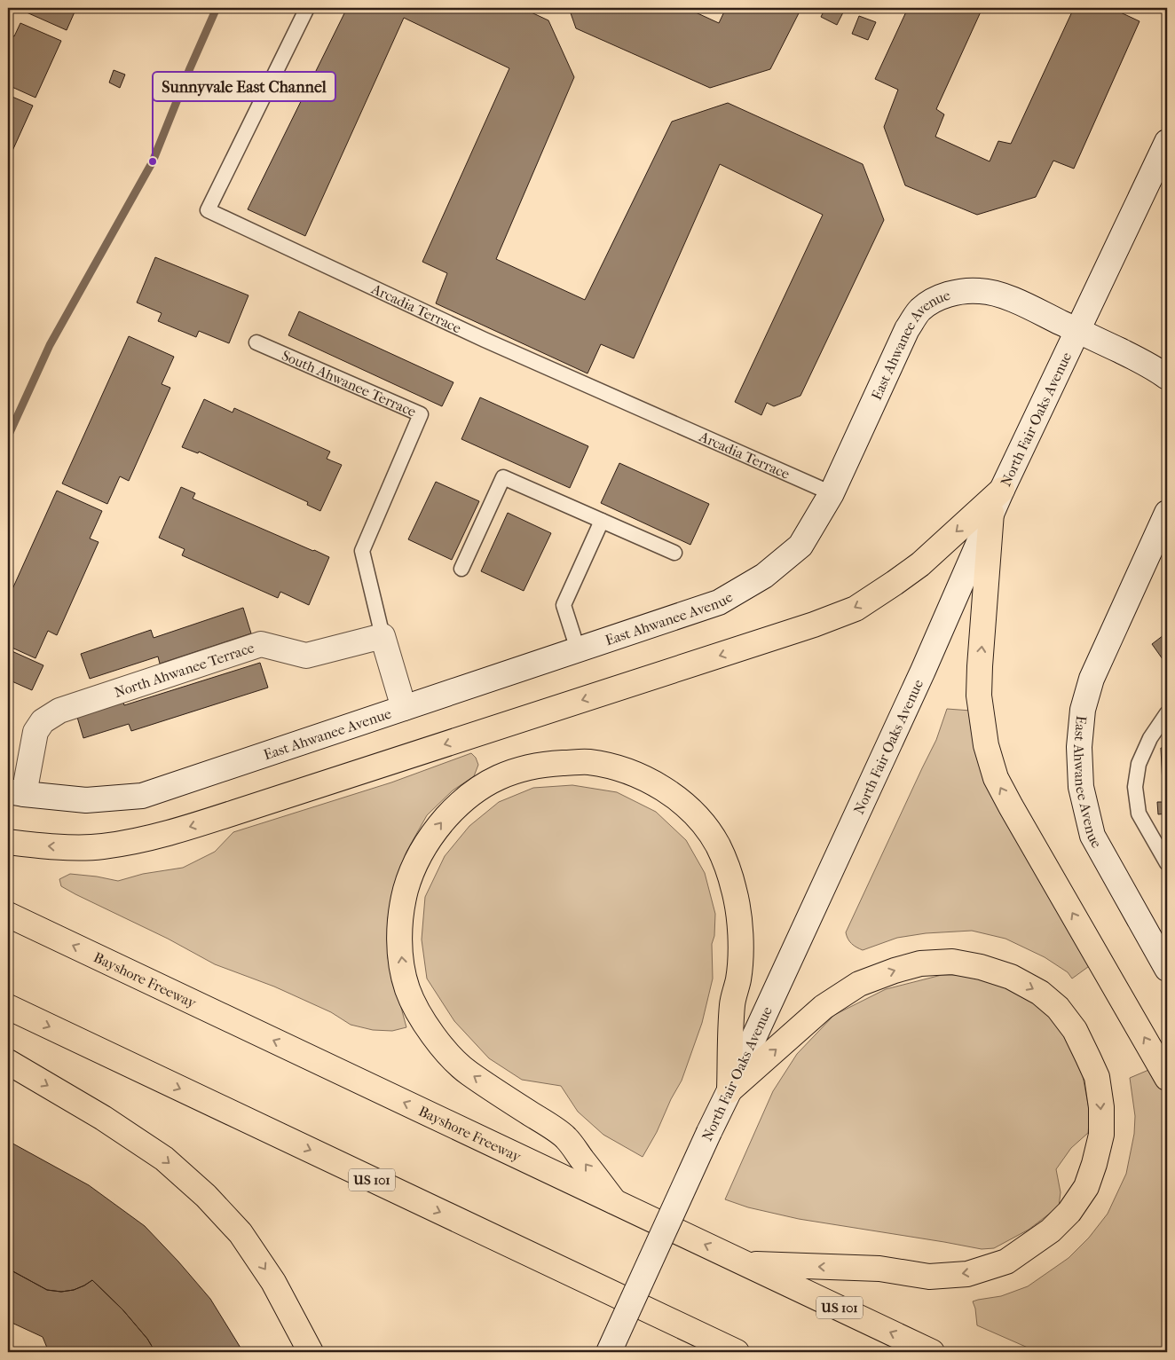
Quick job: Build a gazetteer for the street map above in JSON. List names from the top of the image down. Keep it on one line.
{"streets":{"highway":["Bayshore Freeway","US 101"],"street":["East Ahwanee Avenue","North Fair Oaks Avenue","North Ahwanee Terrace"],"lane":["Arcadia Terrace","South Ahwanee Terrace"]},"crossings":[["Arcadia Terrace","East Ahwanee Avenue"],["East Ahwanee Avenue","North Fair Oaks Avenue"],["East Ahwanee Avenue","North Ahwanee Terrace"],["South Ahwanee Terrace","North Ahwanee Terrace"]],"places":["Sunnyvale East Channel"]}
